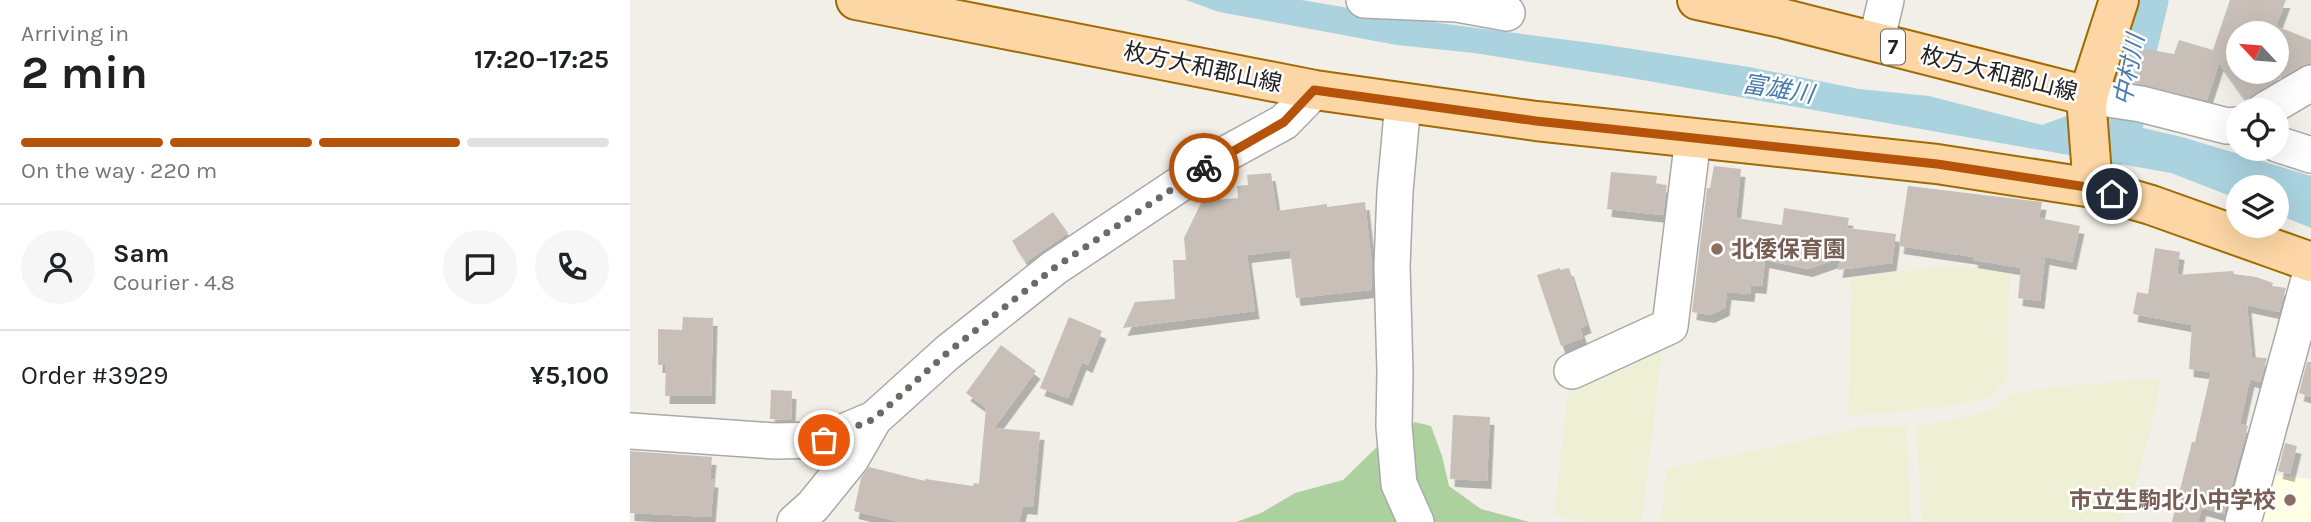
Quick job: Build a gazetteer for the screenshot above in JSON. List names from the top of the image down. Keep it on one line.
{"streets":{"main road":["7","枚方大和郡山線"]},"water":["中村川","富雄川"],"places":["北倭保育園","市立生駒北小中学校"],"north":"top left","page":{"heading":["2 min","Arriving in","17:20–17:25"],"panel":["Sam","Courier · 4.8","Order #3929","¥5,100"],"bar":"On the way · 220 m"}}
